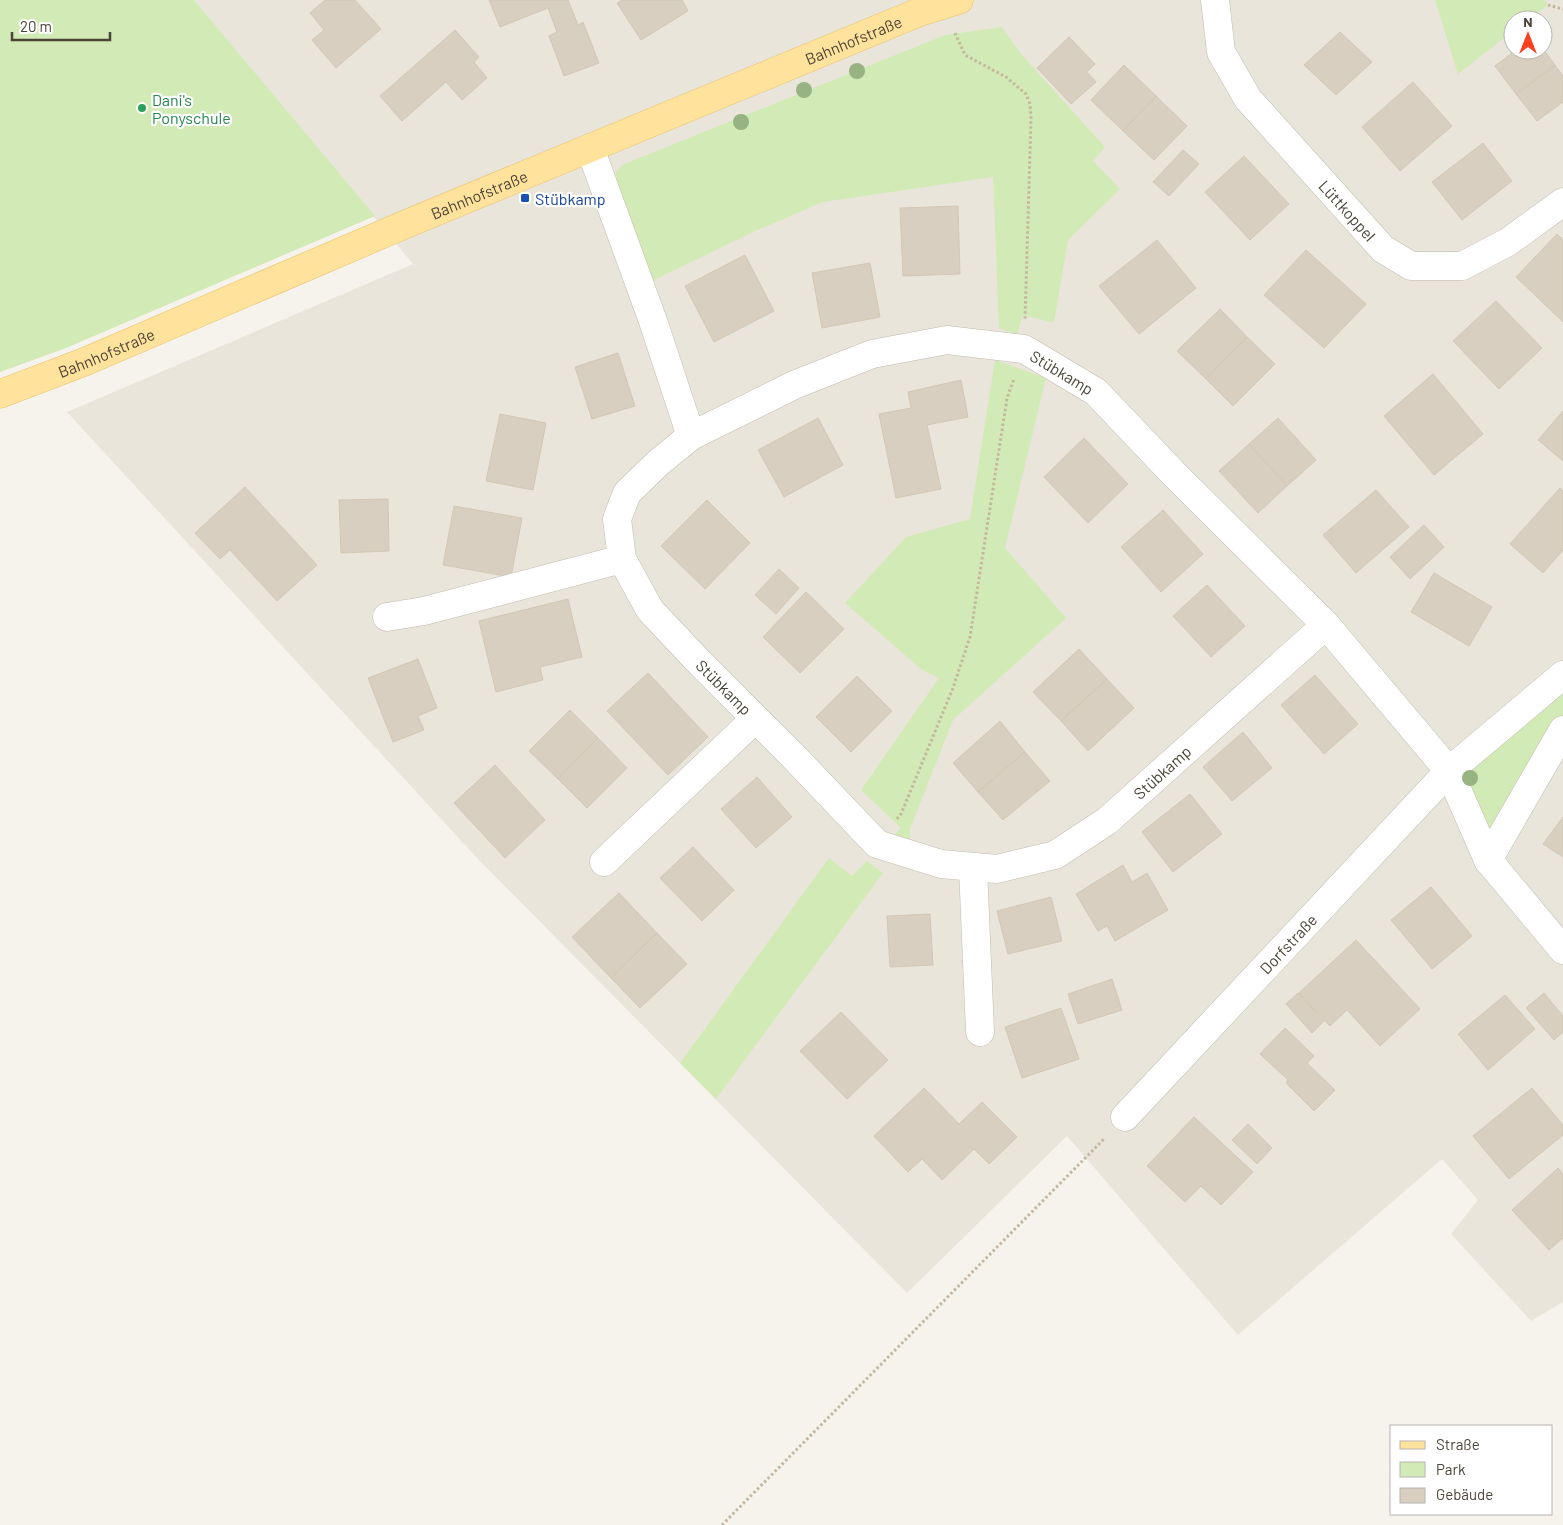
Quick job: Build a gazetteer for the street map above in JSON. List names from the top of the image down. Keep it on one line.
{"streets":{"main road":["Bahnhofstraße"],"street":["Lüttkoppel","Stübkamp","Dorfstraße"]},"crossings":[["Stübkamp","Dorfstraße"]],"places":{"other":["Dani's Ponyschule"],"transit":["Stübkamp"]},"legend":["Straße","Park","Gebäude"],"scale_bar":"20 m","north":"top"}
